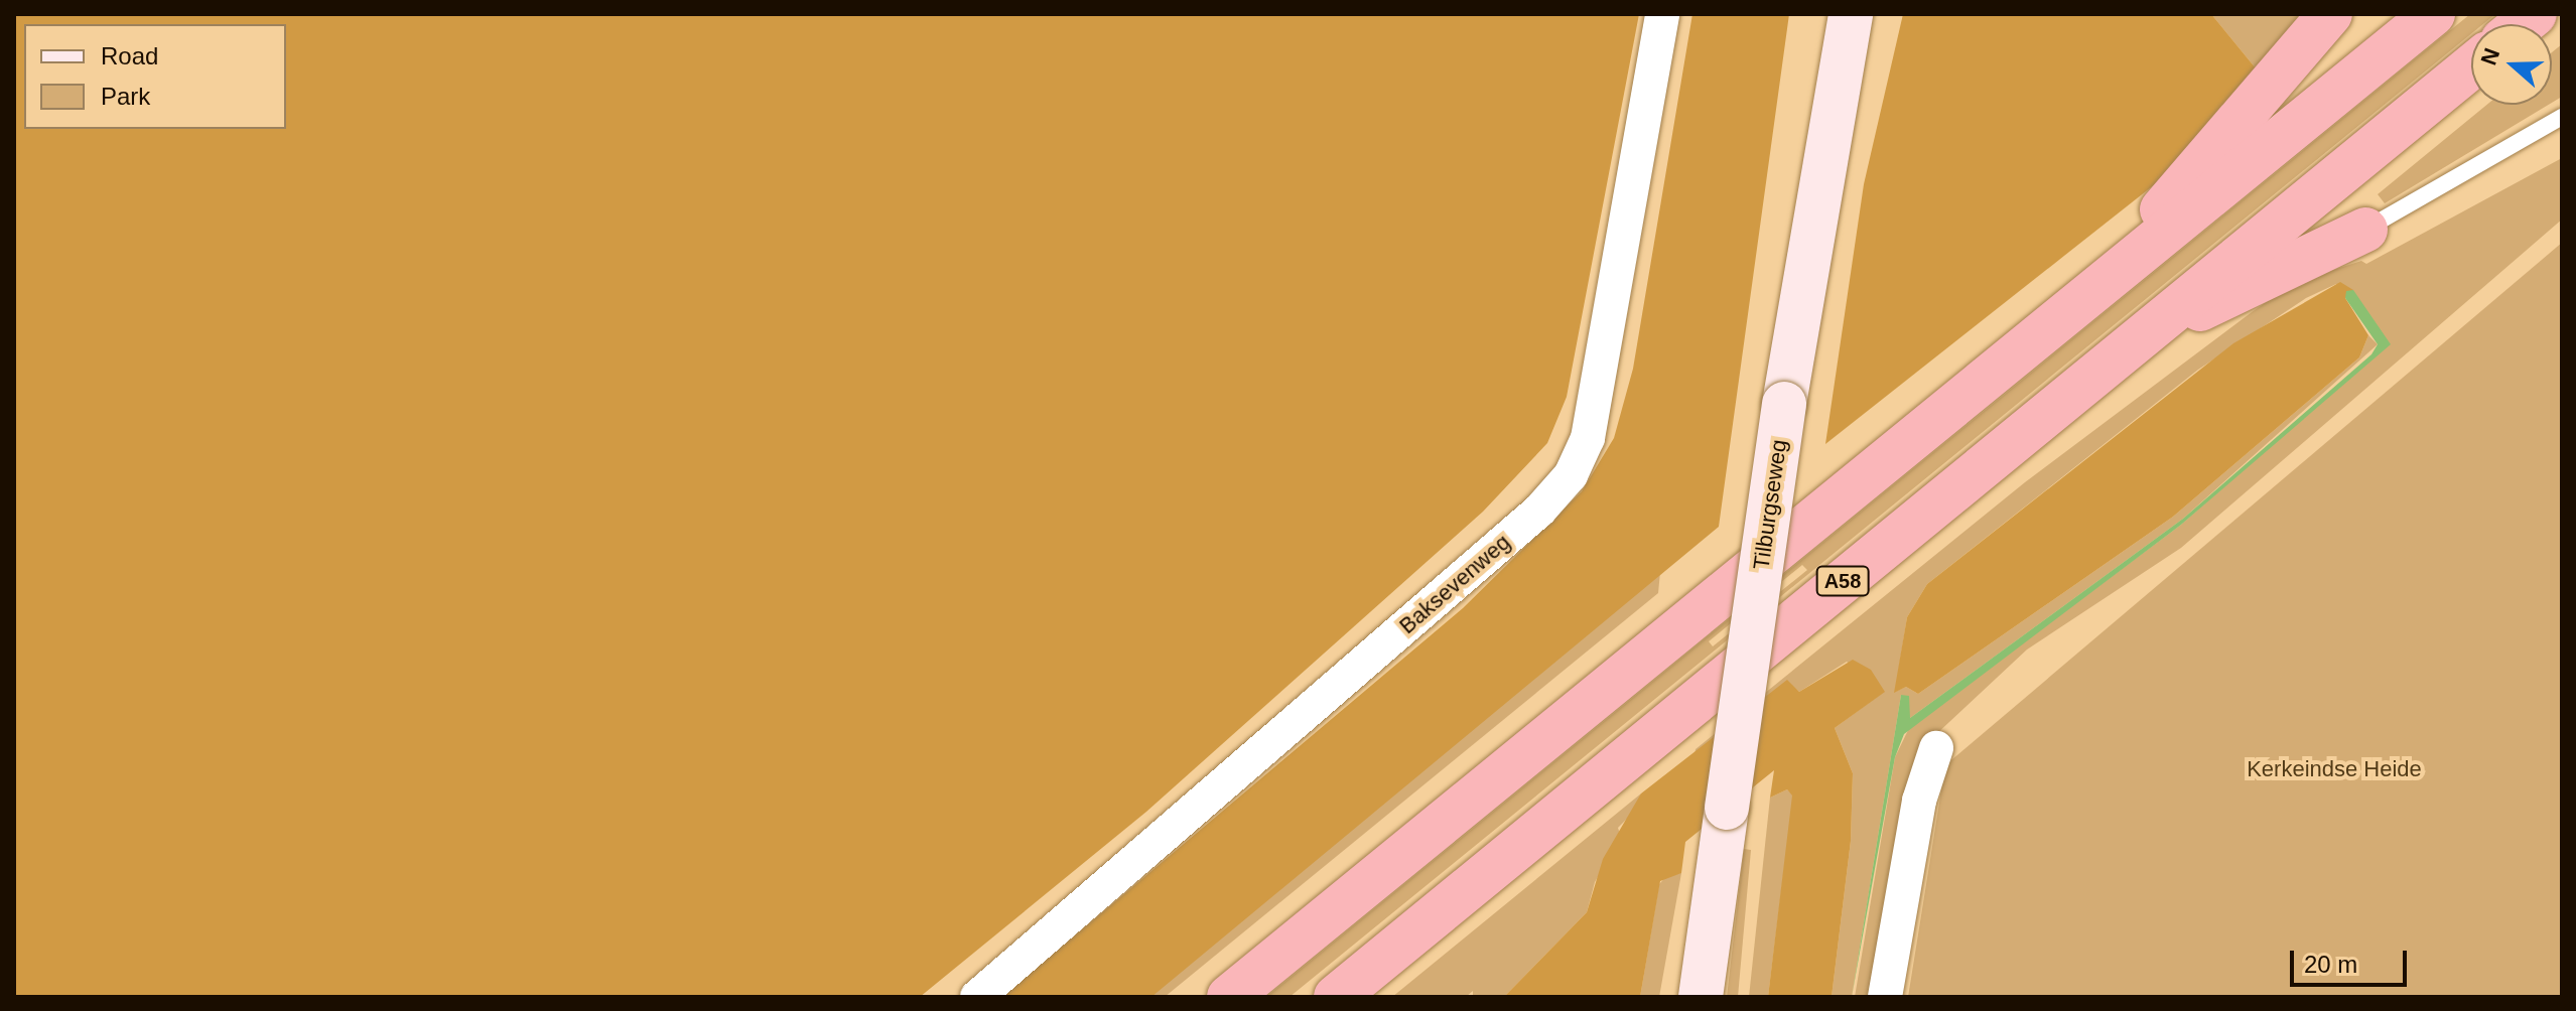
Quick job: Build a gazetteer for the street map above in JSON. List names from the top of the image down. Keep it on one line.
{"streets":{"highway":["A58"],"street":["Tilburgseweg","Baksevenweg"]},"parks":["Kerkeindse Heide"],"legend":["Road","Park"],"scale_bar":"20 m","north":"left"}
